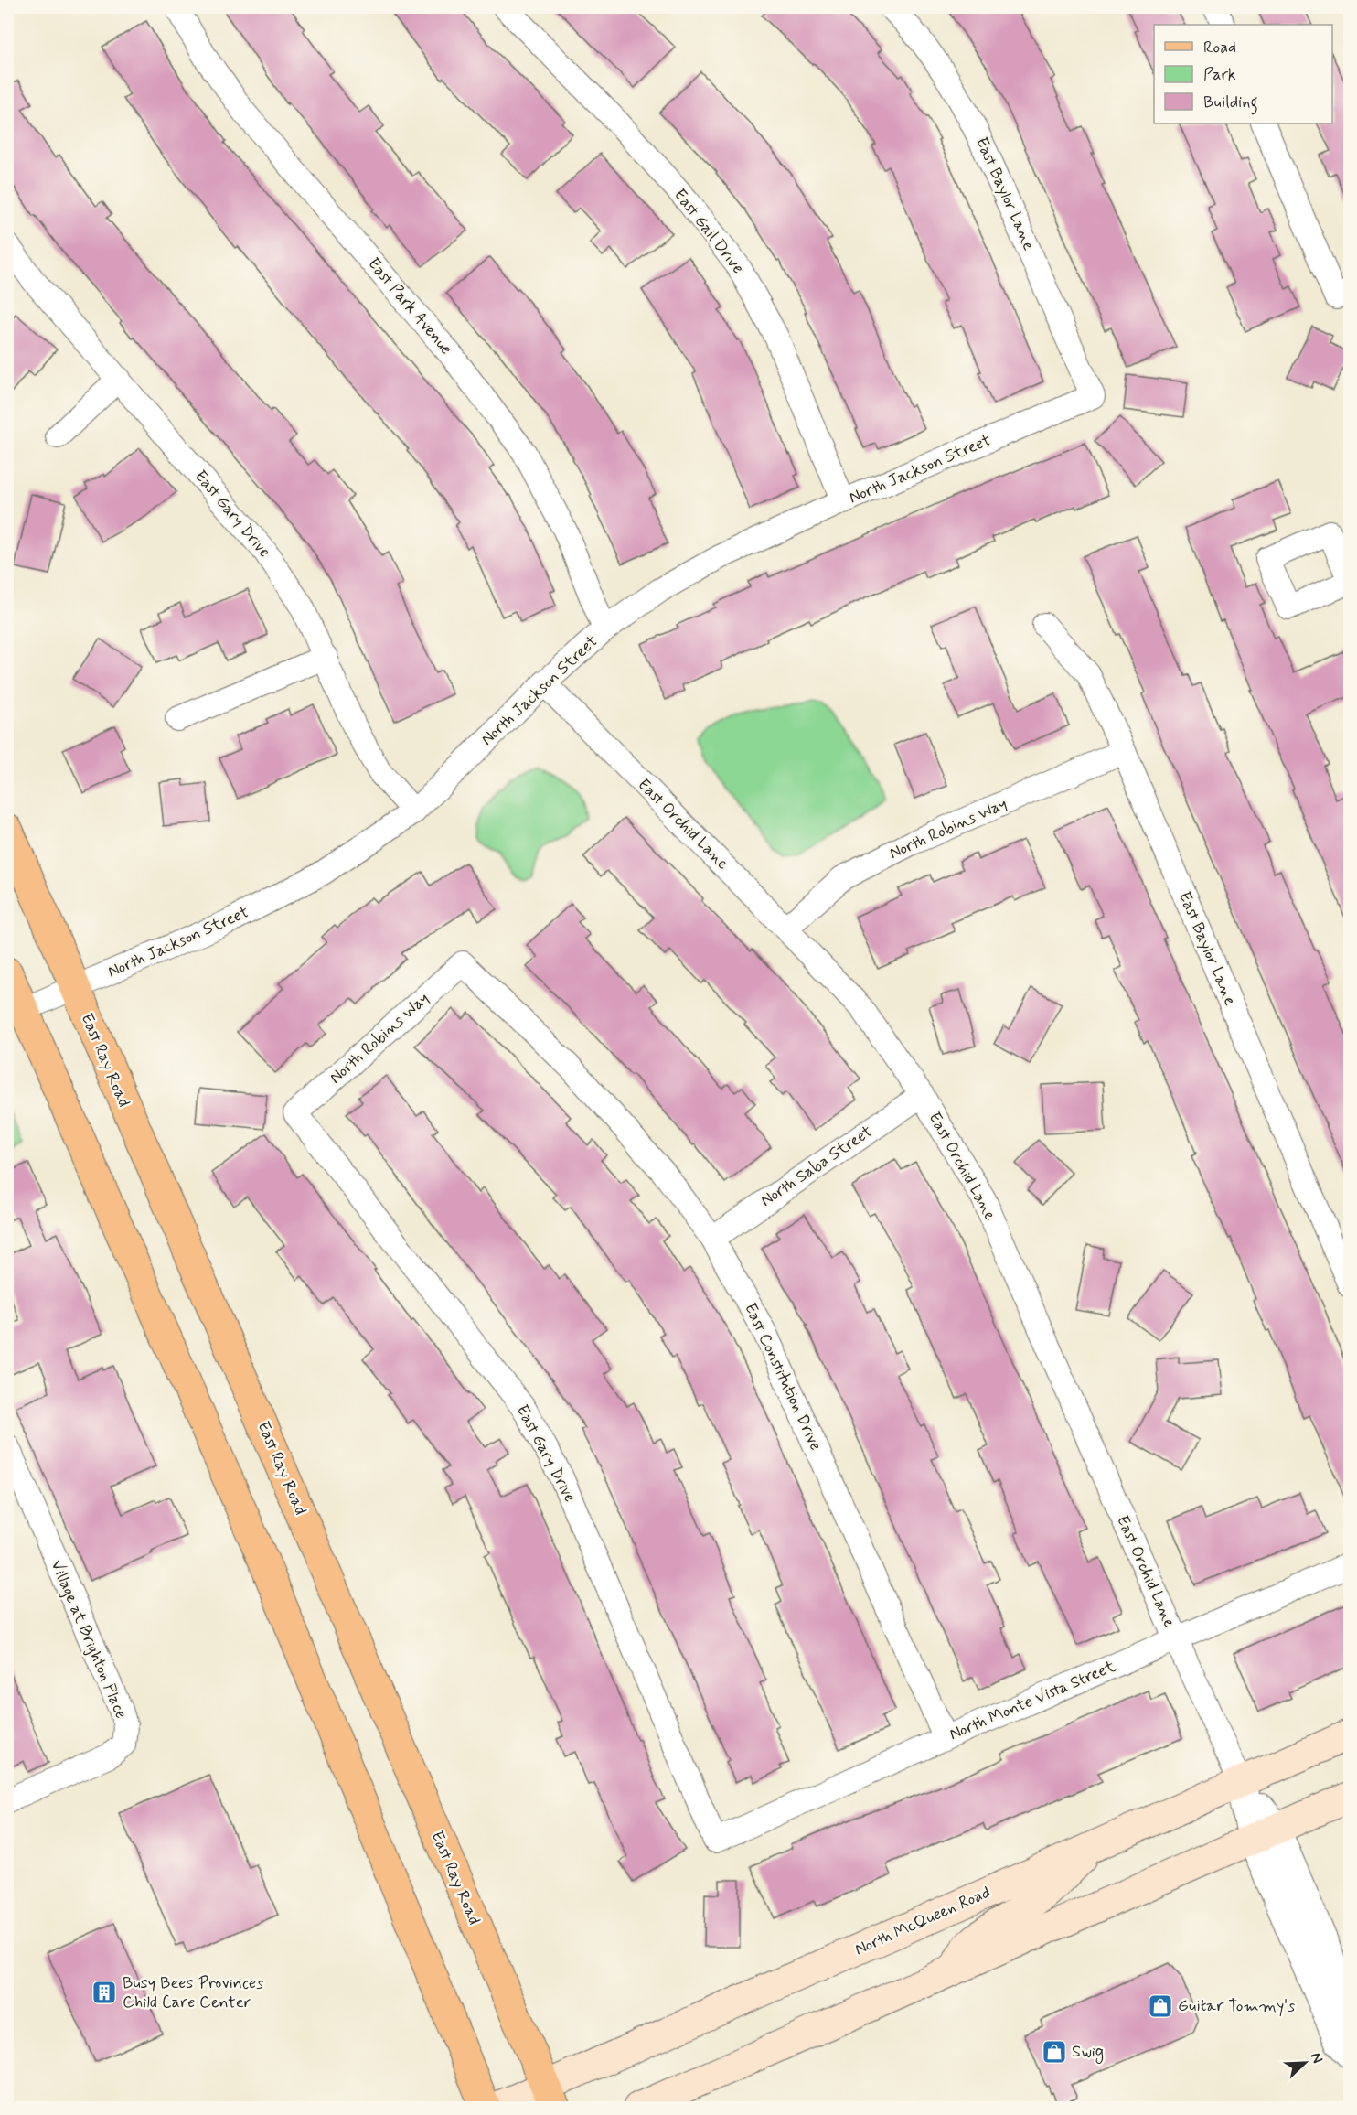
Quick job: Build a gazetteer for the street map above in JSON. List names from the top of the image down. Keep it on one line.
{"streets":{"main road":["East Ray Road","North McQueen Road"],"street":["East Baylor Lane","East Gail Drive","East Park Avenue","North Jackson Street","East Gary Drive","East Orchid Lane","North Robins Way","North Saba Street","East Constitution Drive","Village at Brighton Place","North Monte Vista Street"]},"crossings":[["East Baylor Lane","North Jackson Street"],["East Baylor Lane","North Robins Way"],["East Gail Drive","North Jackson Street"],["East Park Avenue","North Jackson Street"],["North Jackson Street","East Gary Drive"],["North Jackson Street","East Orchid Lane"],["North Jackson Street","East Ray Road"],["East Gary Drive","North Robins Way"],["East Gary Drive","North Monte Vista Street"],["East Orchid Lane","North Robins Way"],["East Orchid Lane","North Saba Street"],["East Orchid Lane","North Monte Vista Street"],["East Orchid Lane","North McQueen Road"],["North Robins Way","East Constitution Drive"],["East Ray Road","North McQueen Road"],["North Saba Street","East Constitution Drive"],["East Constitution Drive","North Monte Vista Street"]],"places":{"building":["Busy Bees Provinces Child Care Center"],"shop":["Guitar Tommy's","Swig"]},"legend":["Road","Park","Building"],"north":"top right"}
